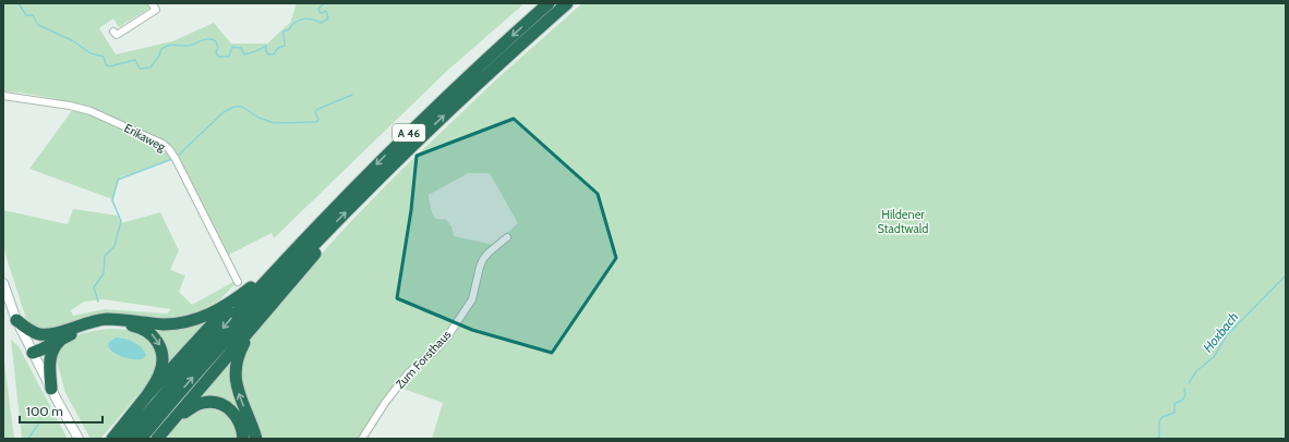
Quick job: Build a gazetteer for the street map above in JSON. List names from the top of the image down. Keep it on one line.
{"streets":{"highway":["A 46"],"street":["Erikaweg","Zum Forsthaus"]},"water":["Hoxbach"],"parks":["Hildener Stadtwald"],"scale_bar":"100 m"}
